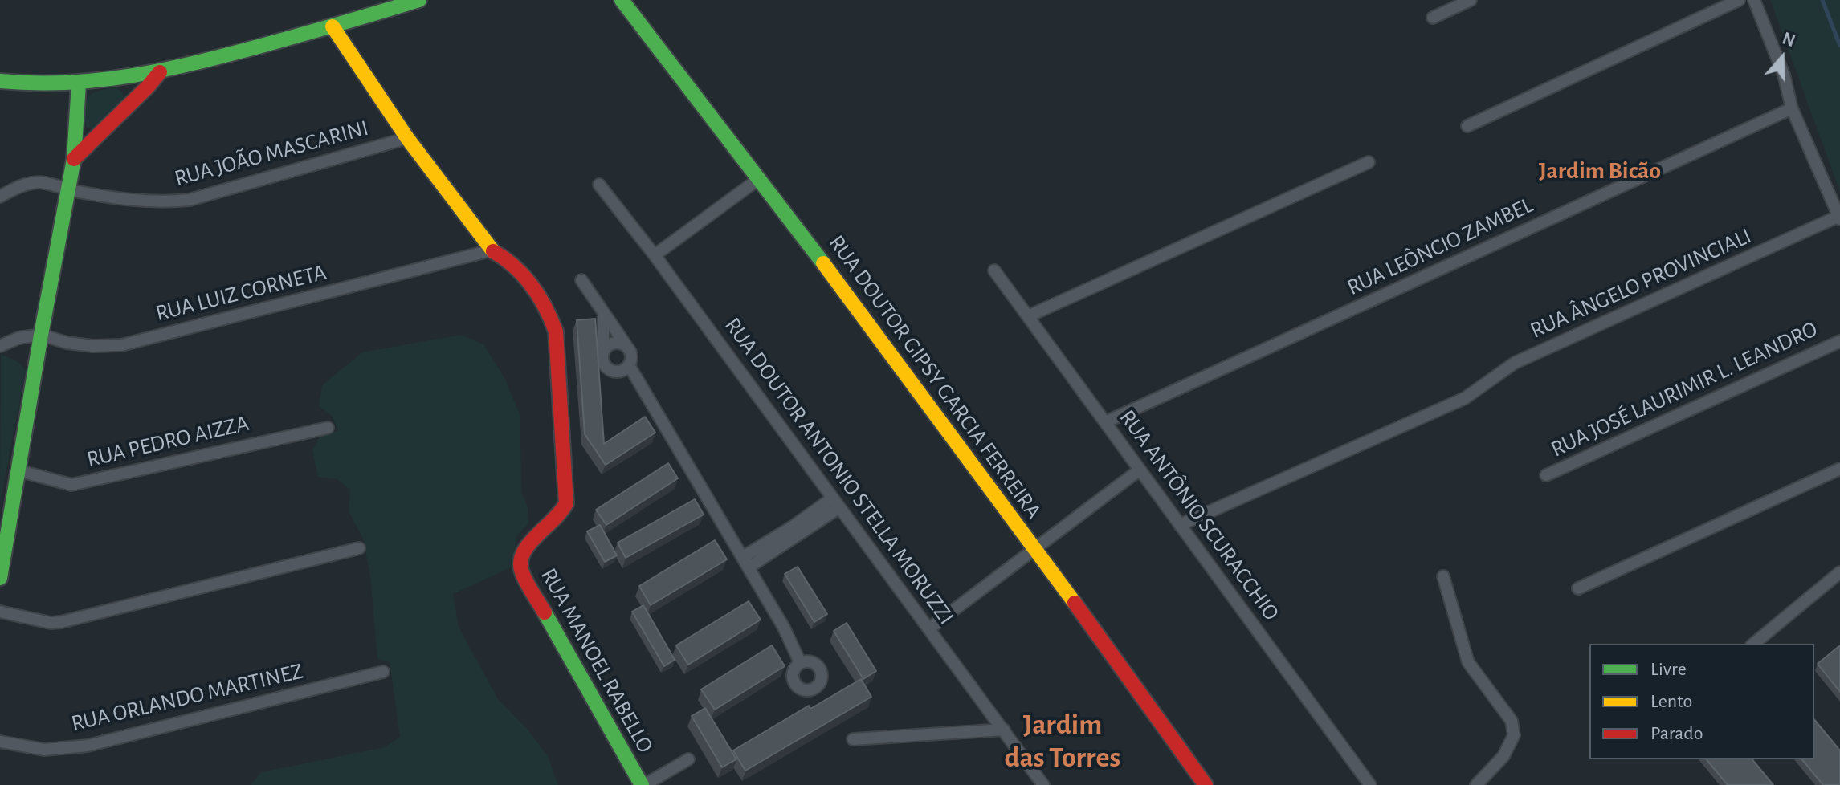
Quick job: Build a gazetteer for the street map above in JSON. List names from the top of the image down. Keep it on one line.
{"streets":{"street":["RUA JOÃO MASCARINI","RUA LEÔNCIO ZAMBEL","RUA ÂNGELO PROVINCIALI","RUA LUIZ CORNETA","RUA DOUTOR GIPSY GARCIA FERREIRA","RUA JOSÉ LAURIMIR L. LEANDRO","RUA PEDRO AIZZA","RUA DOUTOR ANTONIO STELLA MORUZZI","RUA ANTÔNIO SCURACCHIO","RUA MANOEL RABELLO","RUA ORLANDO MARTINEZ"]},"crossings":[["RUA LEÔNCIO ZAMBEL","RUA ANTÔNIO SCURACCHIO"],["RUA ÂNGELO PROVINCIALI","RUA ANTÔNIO SCURACCHIO"],["RUA LUIZ CORNETA","RUA MANOEL RABELLO"]],"districts":["Jardim Bicão","Jardim das Torres"],"legend":["Livre","Lento","Parado"],"north":"top"}
